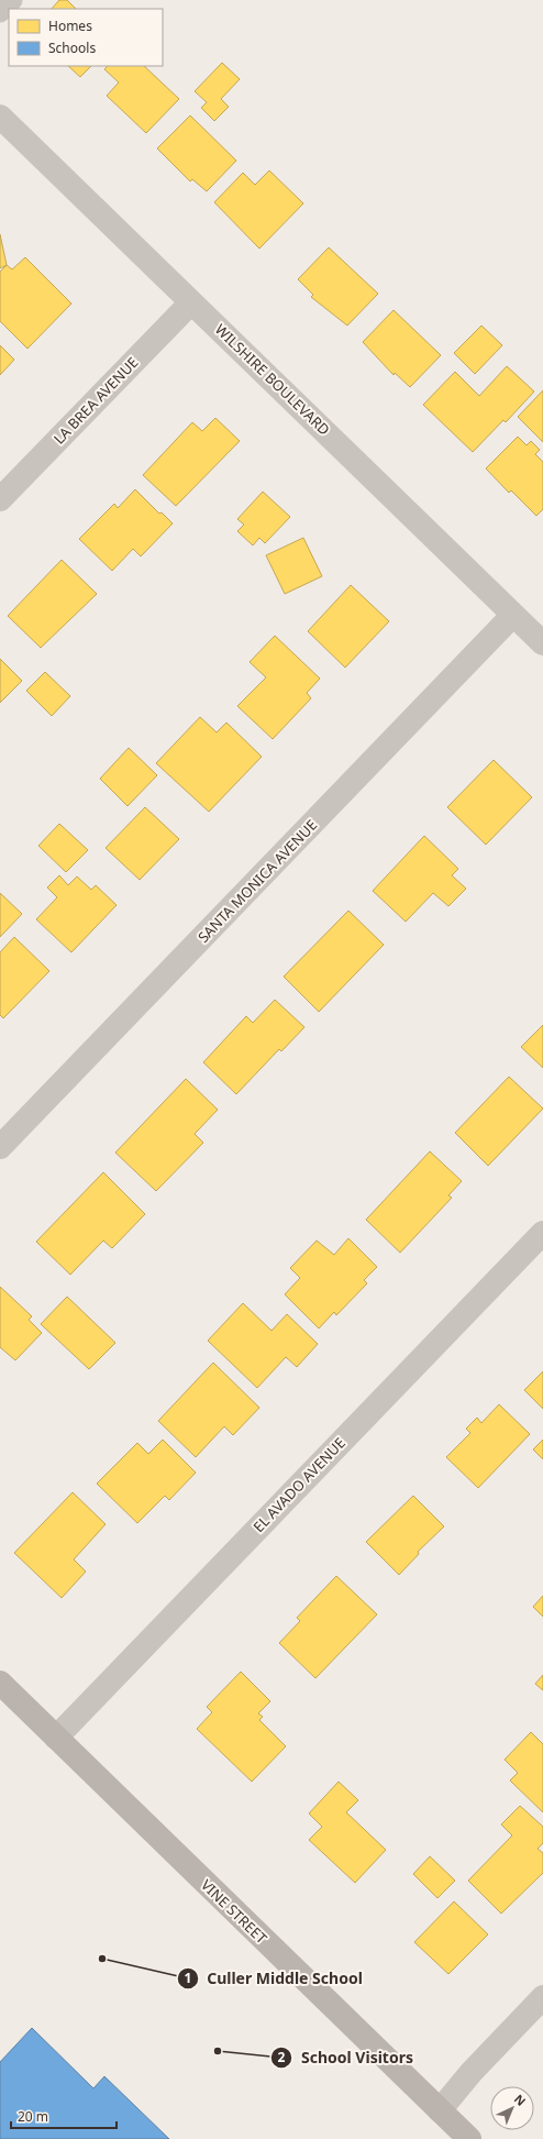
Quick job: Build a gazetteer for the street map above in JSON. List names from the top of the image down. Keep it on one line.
{"streets":{"main road":["VINE STREET"],"street":["WILSHIRE BOULEVARD","LA BREA AVENUE","SANTA MONICA AVENUE","EL AVADO AVENUE"]},"crossings":[["WILSHIRE BOULEVARD","LA BREA AVENUE"],["WILSHIRE BOULEVARD","SANTA MONICA AVENUE"],["EL AVADO AVENUE","VINE STREET"]],"places":["Culler Middle School","School Visitors"],"legend":["Homes","Schools"],"scale_bar":"20 m","north":"top right"}
